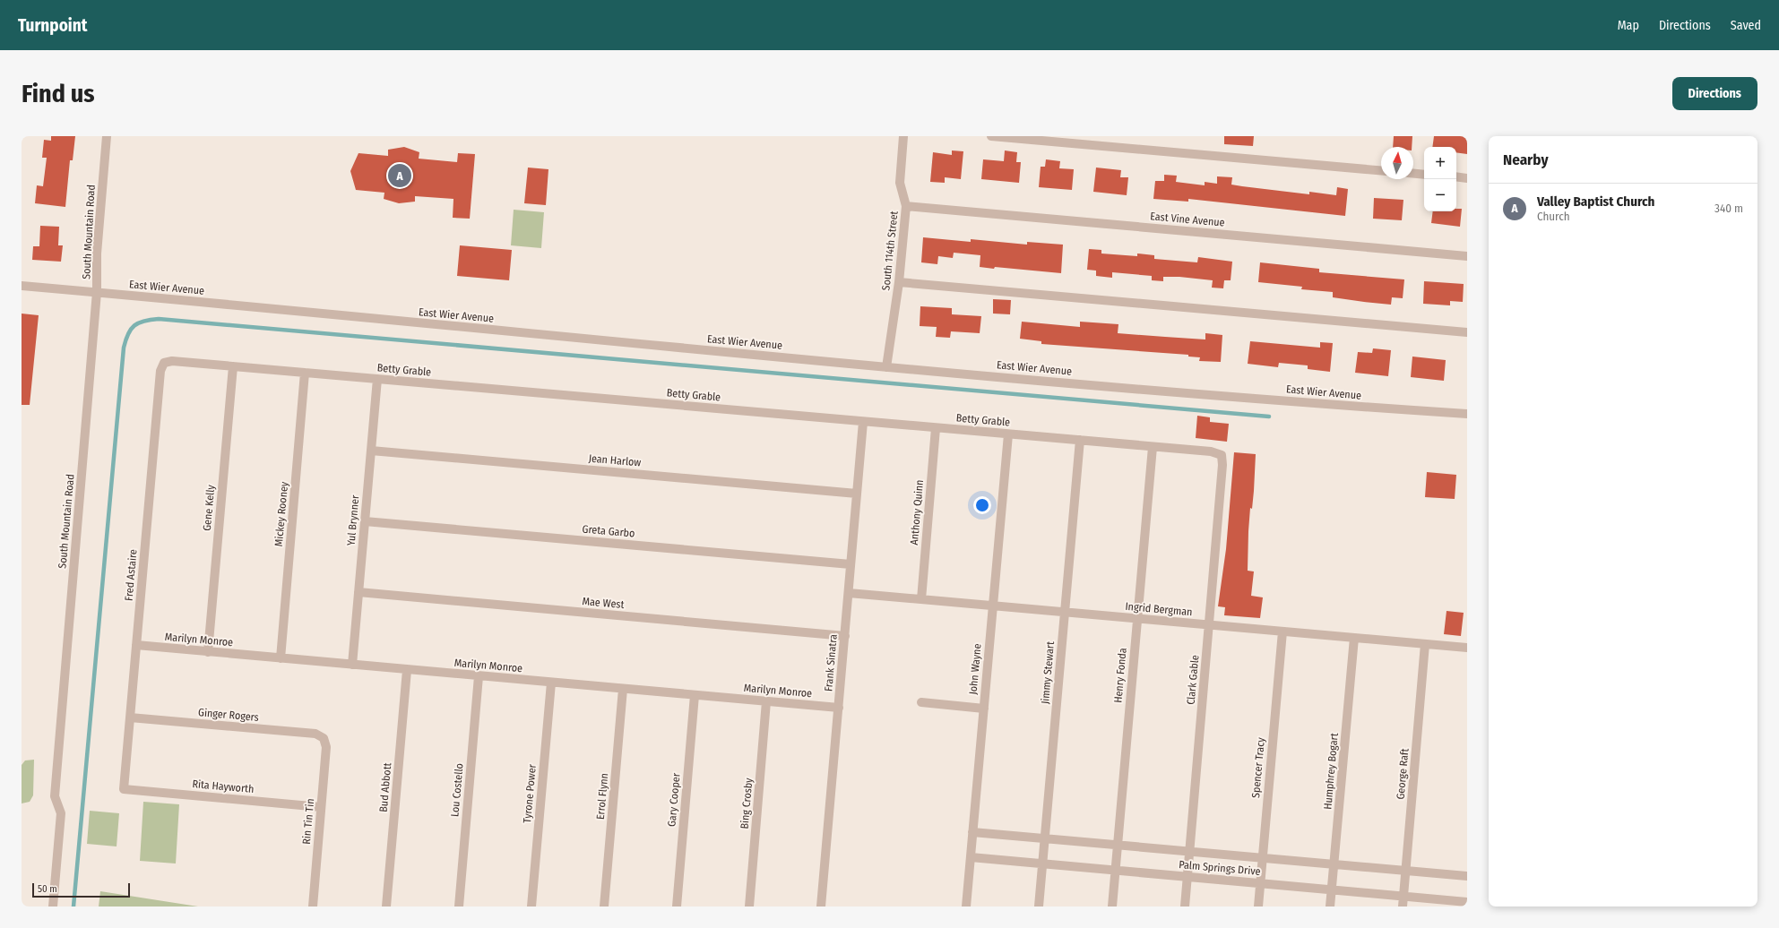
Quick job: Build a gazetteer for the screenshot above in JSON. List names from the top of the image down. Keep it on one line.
{"streets":{"street":["East Vine Avenue","South Mountain Road","South 114th Street","East Wier Avenue","Betty Grable","Jean Harlow","Gene Kelly","Anthony Quinn","Mickey Rooney","Yul Brynner","Greta Garbo","Fred Astaire","Mae West","Ingrid Bergman","Marilyn Monroe","Frank Sinatra","John Wayne","Jimmy Stewart","Henry Fonda","Clark Gable","Ginger Rogers","Spencer Tracy","Humphrey Bogart","George Raft","Rita Hayworth","Bud Abbott","Lou Costello","Tyrone Power","Errol Flynn","Gary Cooper","Bing Crosby","Rin Tin Tin","Palm Springs Drive"]},"crossings":[["East Vine Avenue","South 114th Street"],["South Mountain Road","East Wier Avenue"],["South 114th Street","East Wier Avenue"],["Betty Grable","Gene Kelly"],["Betty Grable","Anthony Quinn"],["Betty Grable","Mickey Rooney"],["Betty Grable","Yul Brynner"],["Betty Grable","Fred Astaire"],["Betty Grable","Frank Sinatra"],["Betty Grable","John Wayne"],["Betty Grable","Jimmy Stewart"],["Betty Grable","Henry Fonda"],["Betty Grable","Clark Gable"],["Jean Harlow","Yul Brynner"],["Jean Harlow","Frank Sinatra"],["Gene Kelly","Marilyn Monroe"],["Anthony Quinn","Ingrid Bergman"],["Mickey Rooney","Marilyn Monroe"],["Yul Brynner","Greta Garbo"],["Yul Brynner","Mae West"],["Yul Brynner","Marilyn Monroe"],["Greta Garbo","Frank Sinatra"],["Fred Astaire","Marilyn Monroe"],["Fred Astaire","Ginger Rogers"],["Fred Astaire","Rita Hayworth"],["Mae West","Frank Sinatra"],["Ingrid Bergman","Frank Sinatra"],["Ingrid Bergman","John Wayne"],["Ingrid Bergman","Jimmy Stewart"],["Ingrid Bergman","Henry Fonda"],["Ingrid Bergman","Clark Gable"],["Ingrid Bergman","Spencer Tracy"],["Ingrid Bergman","Humphrey Bogart"],["Ingrid Bergman","George Raft"],["Marilyn Monroe","Frank Sinatra"],["Marilyn Monroe","Bud Abbott"],["Marilyn Monroe","Lou Costello"],["Marilyn Monroe","Tyrone Power"],["Marilyn Monroe","Errol Flynn"],["Marilyn Monroe","Gary Cooper"],["Marilyn Monroe","Bing Crosby"],["John Wayne","Palm Springs Drive"],["Jimmy Stewart","Palm Springs Drive"],["Henry Fonda","Palm Springs Drive"],["Clark Gable","Palm Springs Drive"],["Ginger Rogers","Rin Tin Tin"],["Spencer Tracy","Palm Springs Drive"],["Humphrey Bogart","Palm Springs Drive"],["George Raft","Palm Springs Drive"],["Rita Hayworth","Rin Tin Tin"]],"scale_bar":"50 m","north":"top","page":{"header":"Turnpoint","nav":["Map","Directions","Saved"],"buttons":"Directions","title":"Find us","heading":"Nearby","map_buttons":["+","−"],"pins":"A","list":[{"mark":"A","name":"Valley Baptist Church","note":"Church","value":"340 m"}],"scale":"50 m"}}
